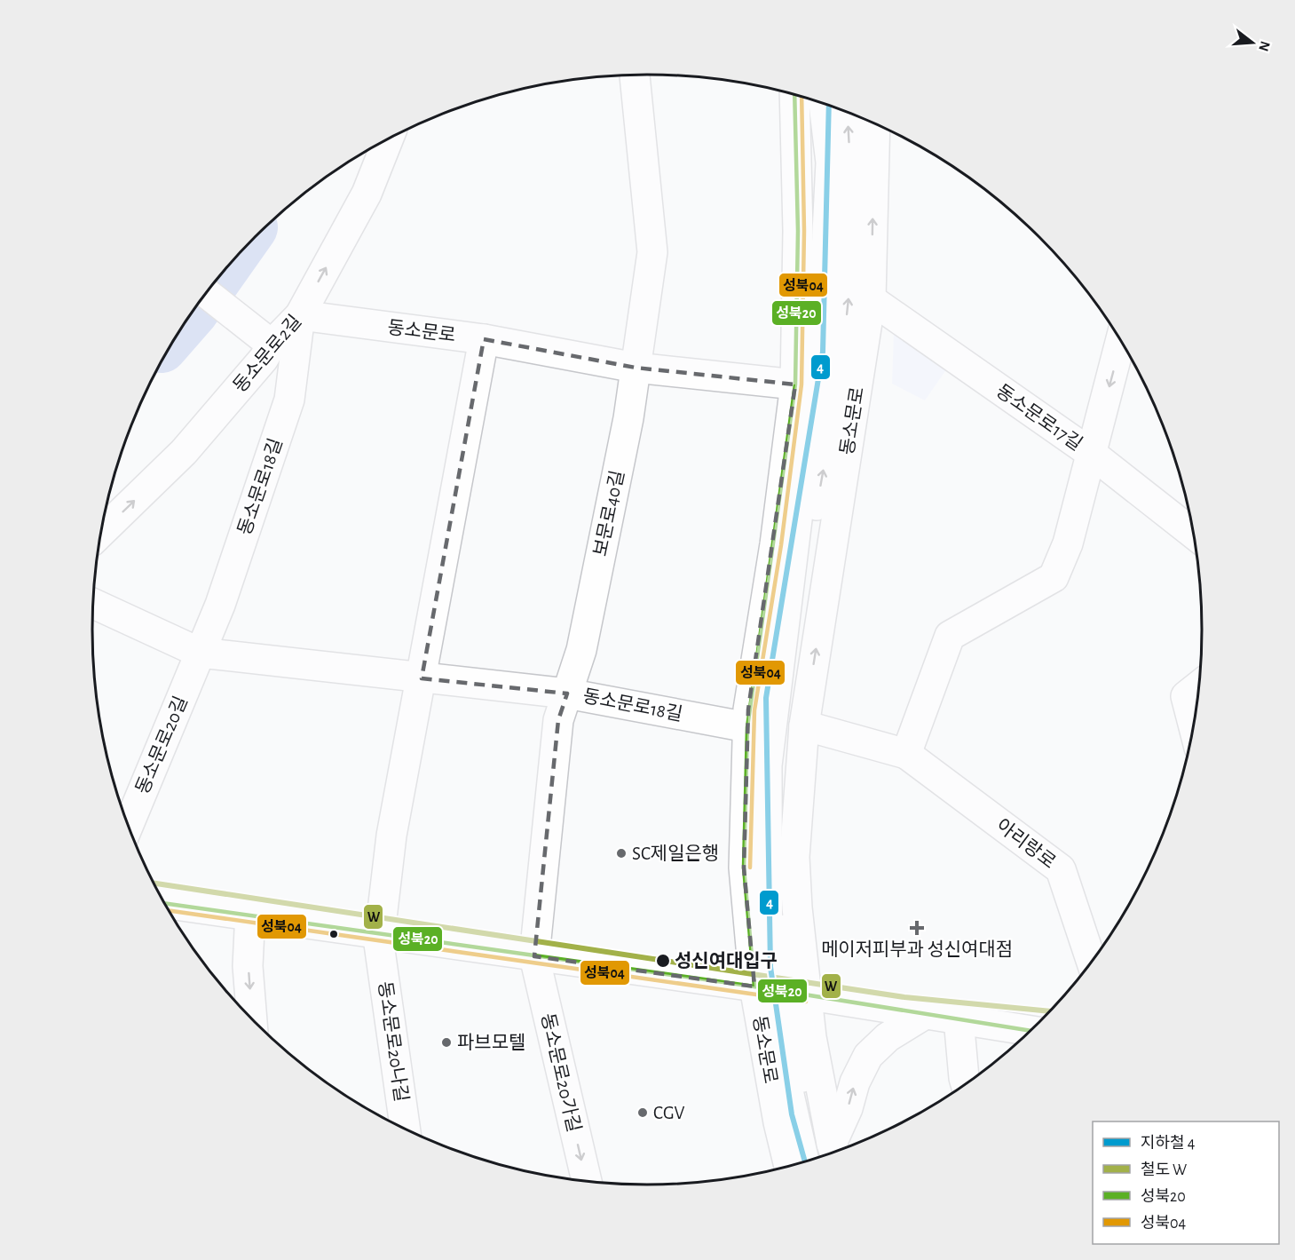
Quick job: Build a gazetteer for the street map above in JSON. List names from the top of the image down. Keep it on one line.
{"streets":{"street":["동소문로","동소문로2길","동소문로17길","동소문로18길","보문로40길","동소문로20길","아리랑로","동소문로20나길","동소문로20가길"]},"crossings":[["동소문로","동소문로2길"],["동소문로","동소문로17길"],["동소문로","동소문로18길"],["동소문로","보문로40길"],["동소문로2길","동소문로18길"],["동소문로18길","보문로40길"],["동소문로18길","동소문로20길"],["보문로40길","동소문로20가길"]],"places":{"other":["SC제일은행","성신여대입구","파브모텔","CGV"],"health":["메이저피부과 성신여대점"]},"lines":["transit line 성북20","transit line 성북04","metro line 4","rail line W"],"legend":["지하철 4","철도 W","성북20","성북04"],"north":"right"}
